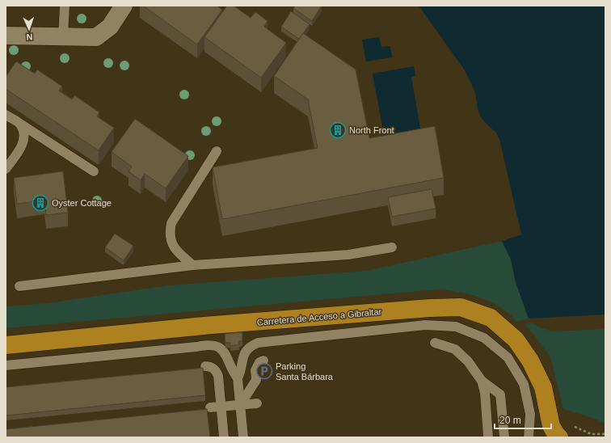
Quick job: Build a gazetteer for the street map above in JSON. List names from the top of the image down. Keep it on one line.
{"streets":{"highway":["Carretera de Acceso a Gibraltar"]},"places":{"building":["North Front","Oyster Cottage"],"parking":["Parking Santa Bárbara"]},"scale_bar":"20 m","north":"bottom"}
